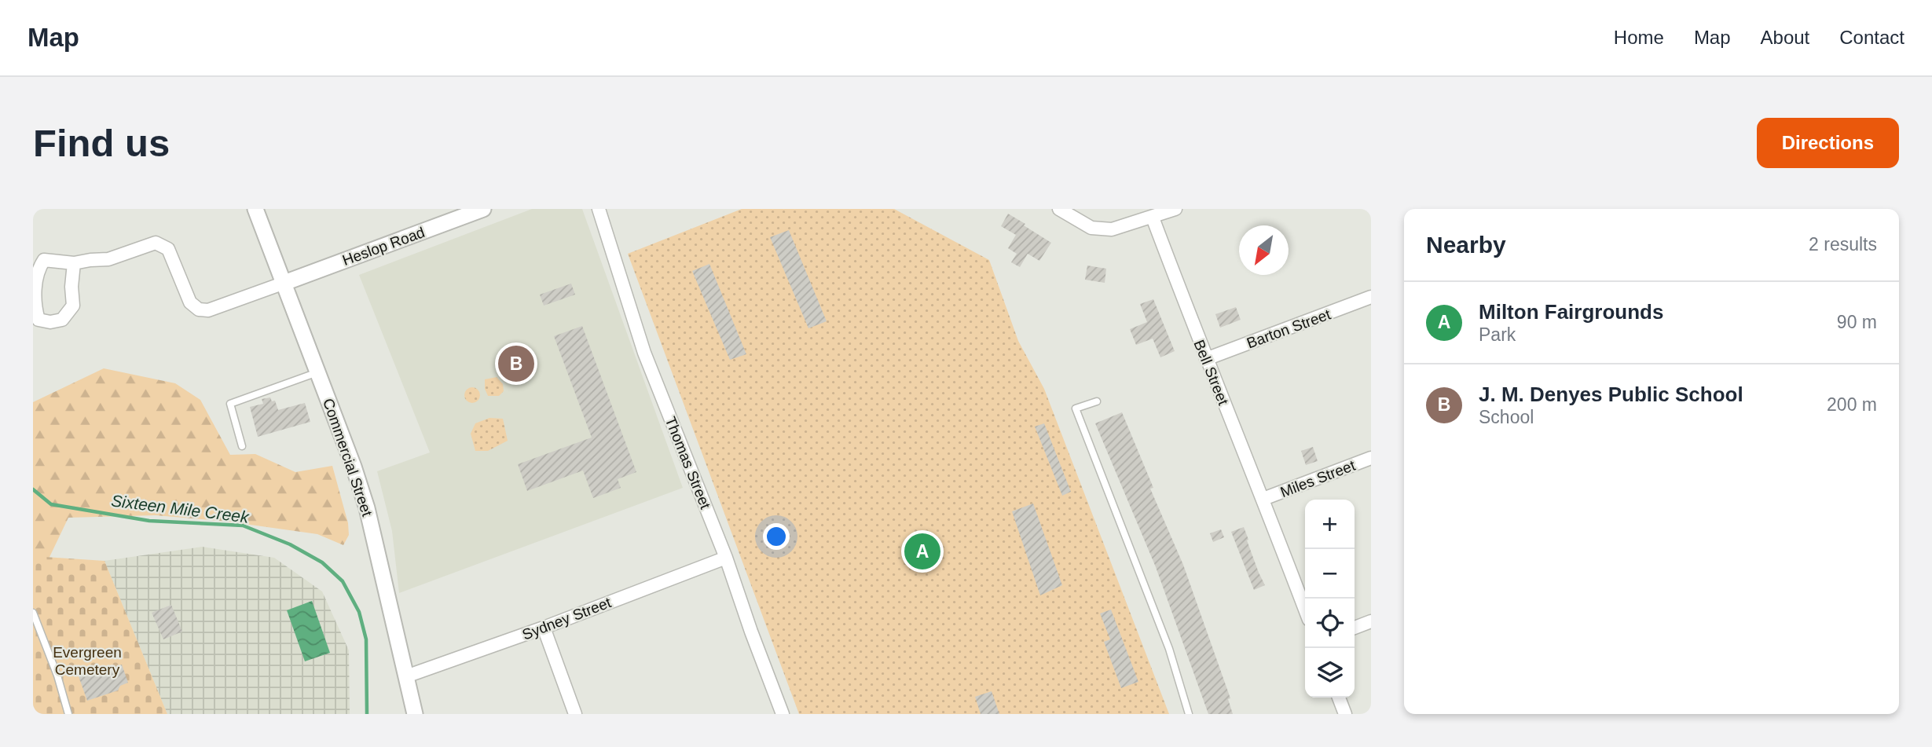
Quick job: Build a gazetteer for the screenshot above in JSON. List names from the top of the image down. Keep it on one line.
{"streets":{"street":["Heslop Road","Barton Street","Bell Street","Commercial Street","Thomas Street","Miles Street","Sydney Street"]},"crossings":[["Heslop Road","Commercial Street"],["Barton Street","Bell Street"],["Bell Street","Miles Street"],["Commercial Street","Sydney Street"],["Thomas Street","Sydney Street"]],"water":["Sixteen Mile Creek"],"parks":["Evergreen Cemetery"],"north":"bottom left","page":{"header":"Map","nav":["Home","Map","About","Contact"],"buttons":"Directions","title":"Find us","heading":["Nearby","2 results"],"list":[{"mark":"A","name":"Milton Fairgrounds","note":"Park","value":"90 m"},{"mark":"B","name":"J. M. Denyes Public School","note":"School","value":"200 m"}],"pins":["B","A"],"map_buttons":["+","−"]}}
